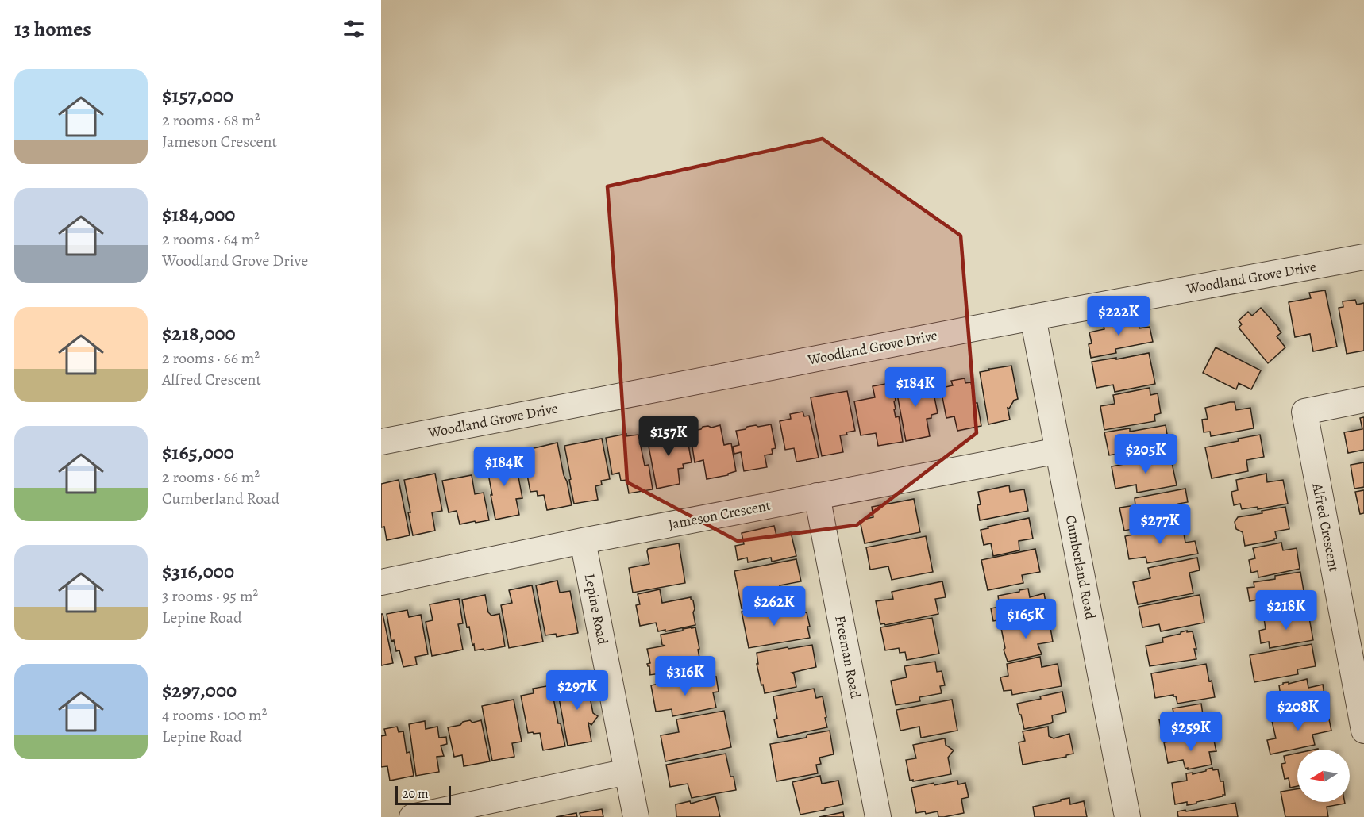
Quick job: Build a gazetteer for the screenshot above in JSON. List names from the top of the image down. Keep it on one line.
{"streets":{"street":["Woodland Grove Drive","Jameson Crescent","Alfred Crescent","Cumberland Road","Lepine Road","Freeman Road"]},"crossings":[["Woodland Grove Drive","Cumberland Road"],["Jameson Crescent","Cumberland Road"],["Jameson Crescent","Lepine Road"],["Jameson Crescent","Freeman Road"]],"scale_bar":"20 m","north":"left","page":{"heading":"13 homes","list":[{"name":"$157,000","note":"2 rooms · 68 m² · Jameson Crescent"},{"name":"$184,000","note":"2 rooms · 64 m² · Woodland Grove Drive"},{"name":"$218,000","note":"2 rooms · 66 m² · Alfred Crescent"},{"name":"$165,000","note":"2 rooms · 66 m² · Cumberland Road"},{"name":"$316,000","note":"3 rooms · 95 m² · Lepine Road"},{"name":"$297,000","note":"4 rooms · 100 m² · Lepine Road"}],"price":["$222K","$184K","$157K","$205K","$184K","$277K","$262K","$218K","$165K","$316K","$297K","$208K","$259K"],"scale":"20 m"}}
